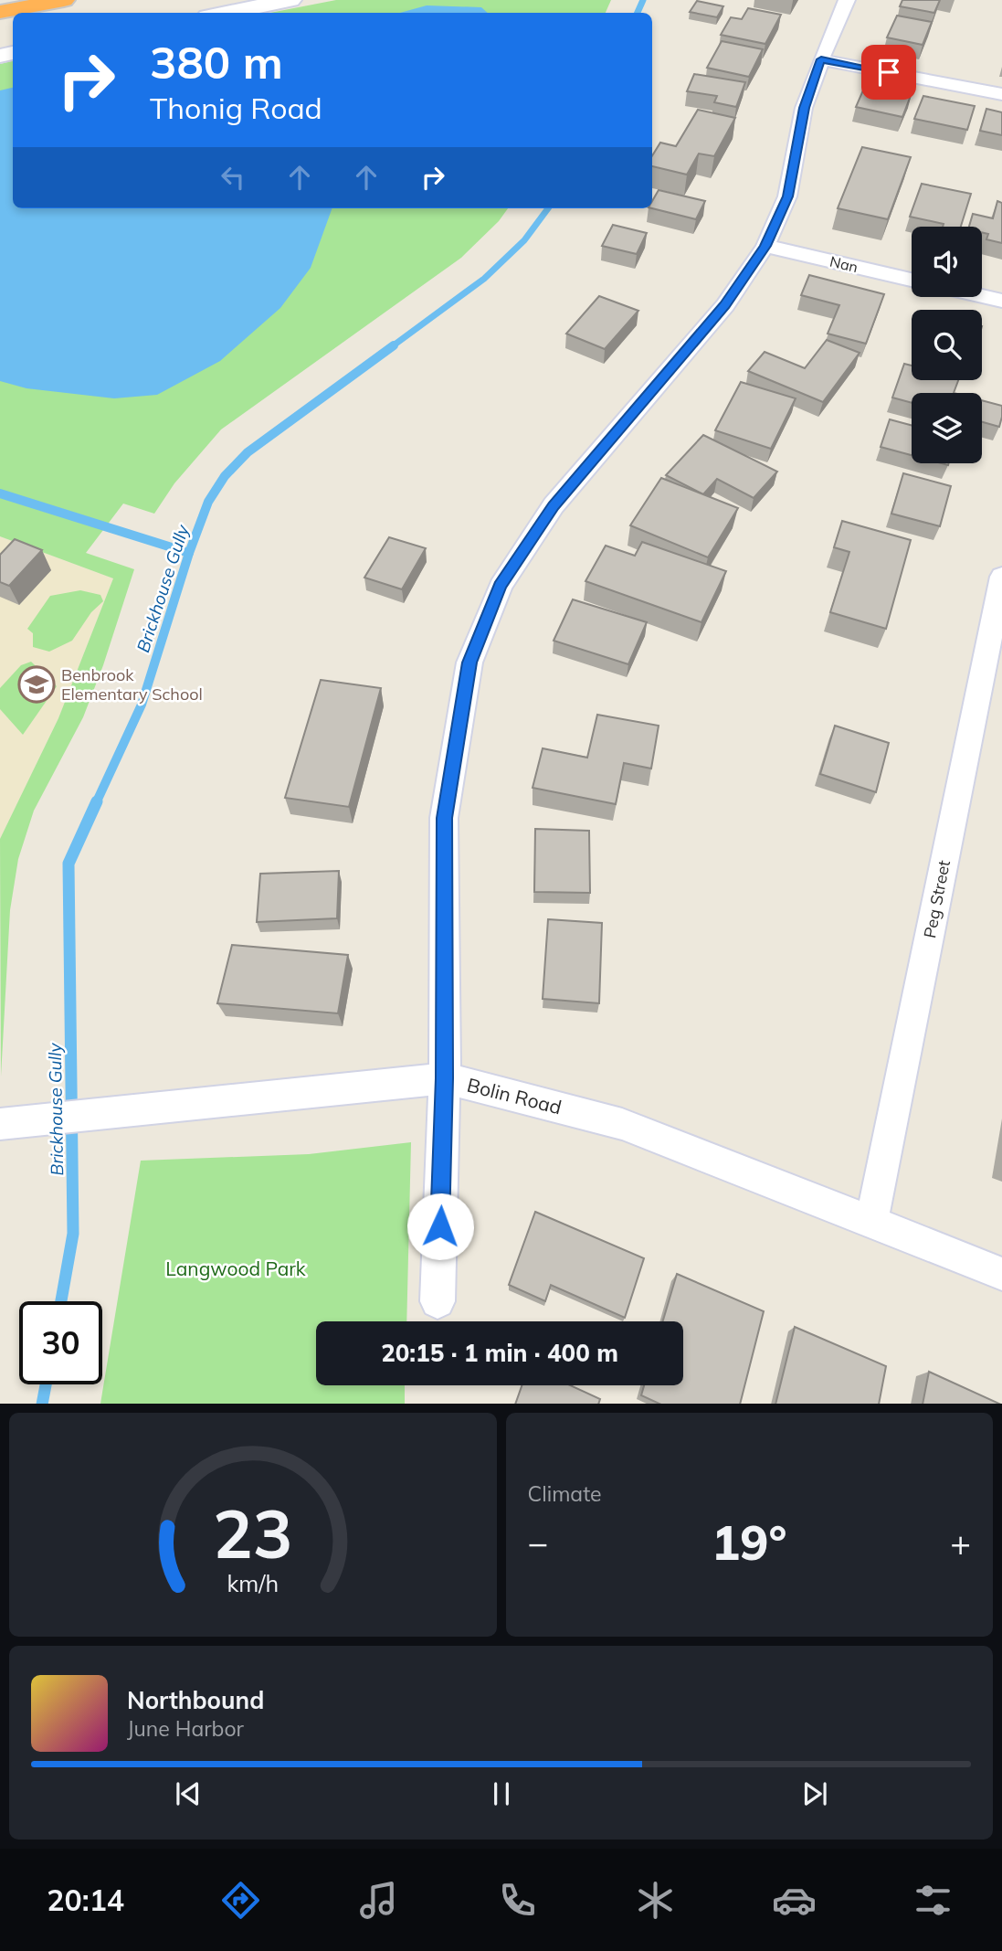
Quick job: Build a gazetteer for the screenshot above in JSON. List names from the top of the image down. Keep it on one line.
{"streets":{"street":["Nan","Peg Street","Bolin Road"]},"crossings":[["Peg Street","Bolin Road"]],"water":["Brickhouse Gully"],"parks":["Langwood Park"],"places":{"school or university":["Benbrook Elementary School"]},"page":{"turn":["380 m","Thonig Road"],"limit":"30","trip":"20:15 · 1 min · 400 m","tile":"Climate","heat":["−","19°","+"],"song":["Northbound","June Harbor"],"tabs":"20:14","gauge":["23","km/h"]}}
